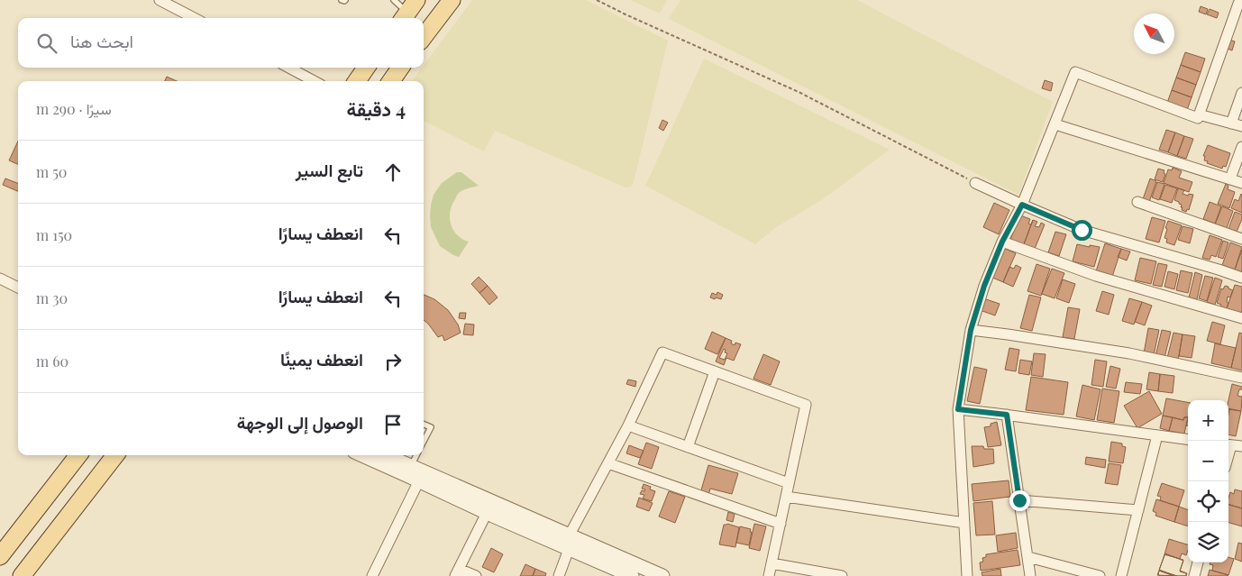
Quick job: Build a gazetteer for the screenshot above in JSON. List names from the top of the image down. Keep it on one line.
{"north":"top left","page":{"search":"ابحث هنا","heading":["4 دقيقة","سيرًا · 290 m"],"list":[["تابع السير","50 m"],["انعطف يسارًا","150 m"],["انعطف يسارًا","30 m"],["انعطف يمينًا","60 m"],"الوصول إلى الوجهة"],"map_buttons":["+","−"]}}
